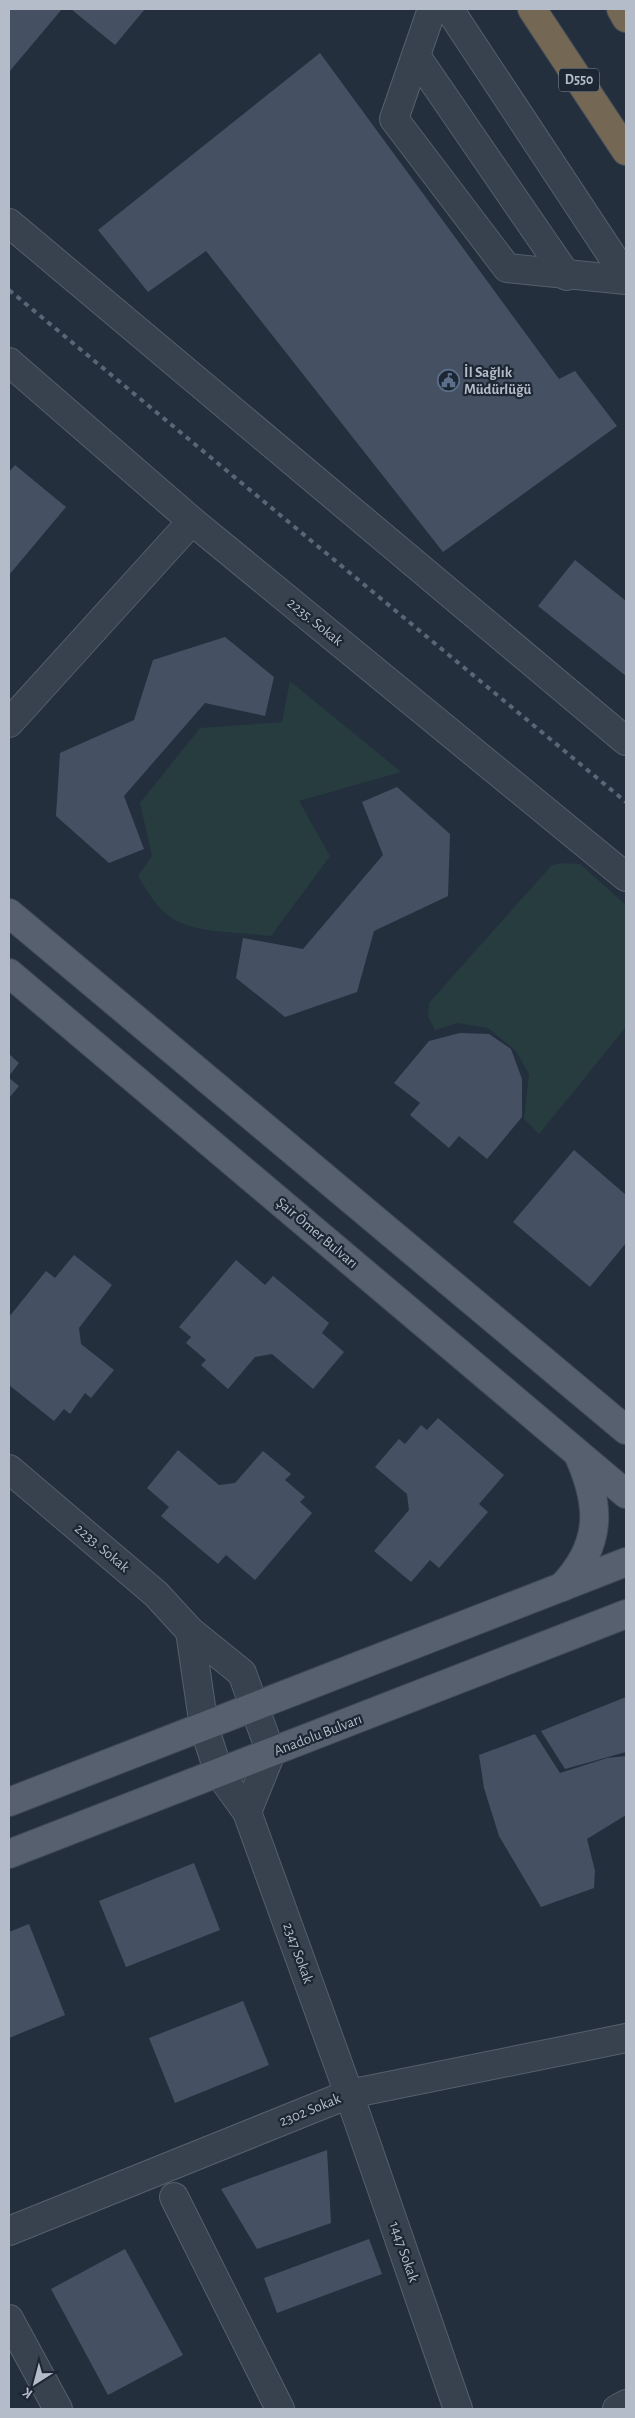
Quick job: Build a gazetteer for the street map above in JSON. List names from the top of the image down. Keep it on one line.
{"streets":{"highway":["D550"],"main road":["Şair Ömer Bulvarı","Anadolu Bulvarı"],"street":["2235. Sokak","2233. Sokak","2347 Sokak","2302 Sokak","1447 Sokak"]},"crossings":[["2233. Sokak","Anadolu Bulvarı"],["Anadolu Bulvarı","2347 Sokak"],["2347 Sokak","2302 Sokak"],["2347 Sokak","1447 Sokak"],["2302 Sokak","1447 Sokak"]],"places":{"public building":["İl Sağlık Müdürlüğü"]},"north":"bottom left"}
